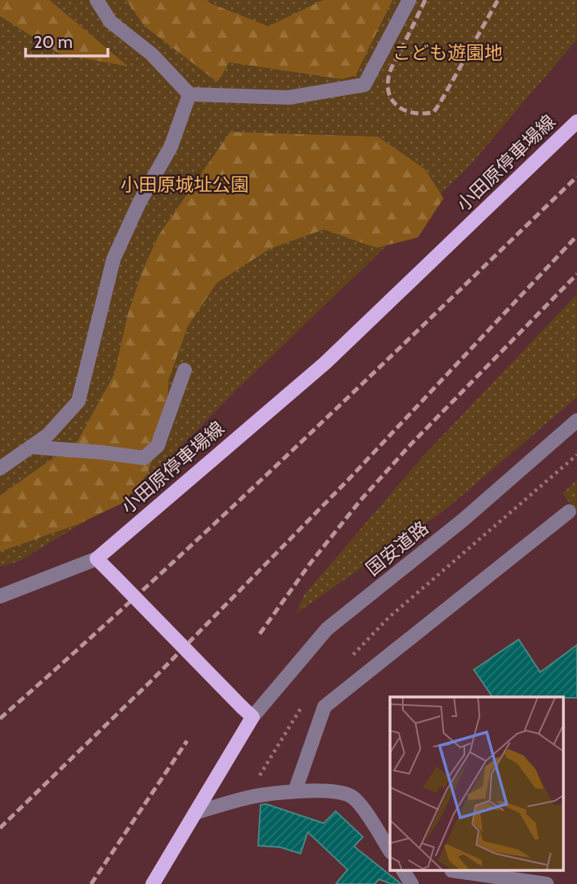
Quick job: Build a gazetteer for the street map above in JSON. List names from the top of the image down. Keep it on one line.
{"streets":{"main road":["小田原停車場線"],"street":["国安道路"]},"parks":["こども遊園地","小田原城址公園"],"scale_bar":"20 m"}
